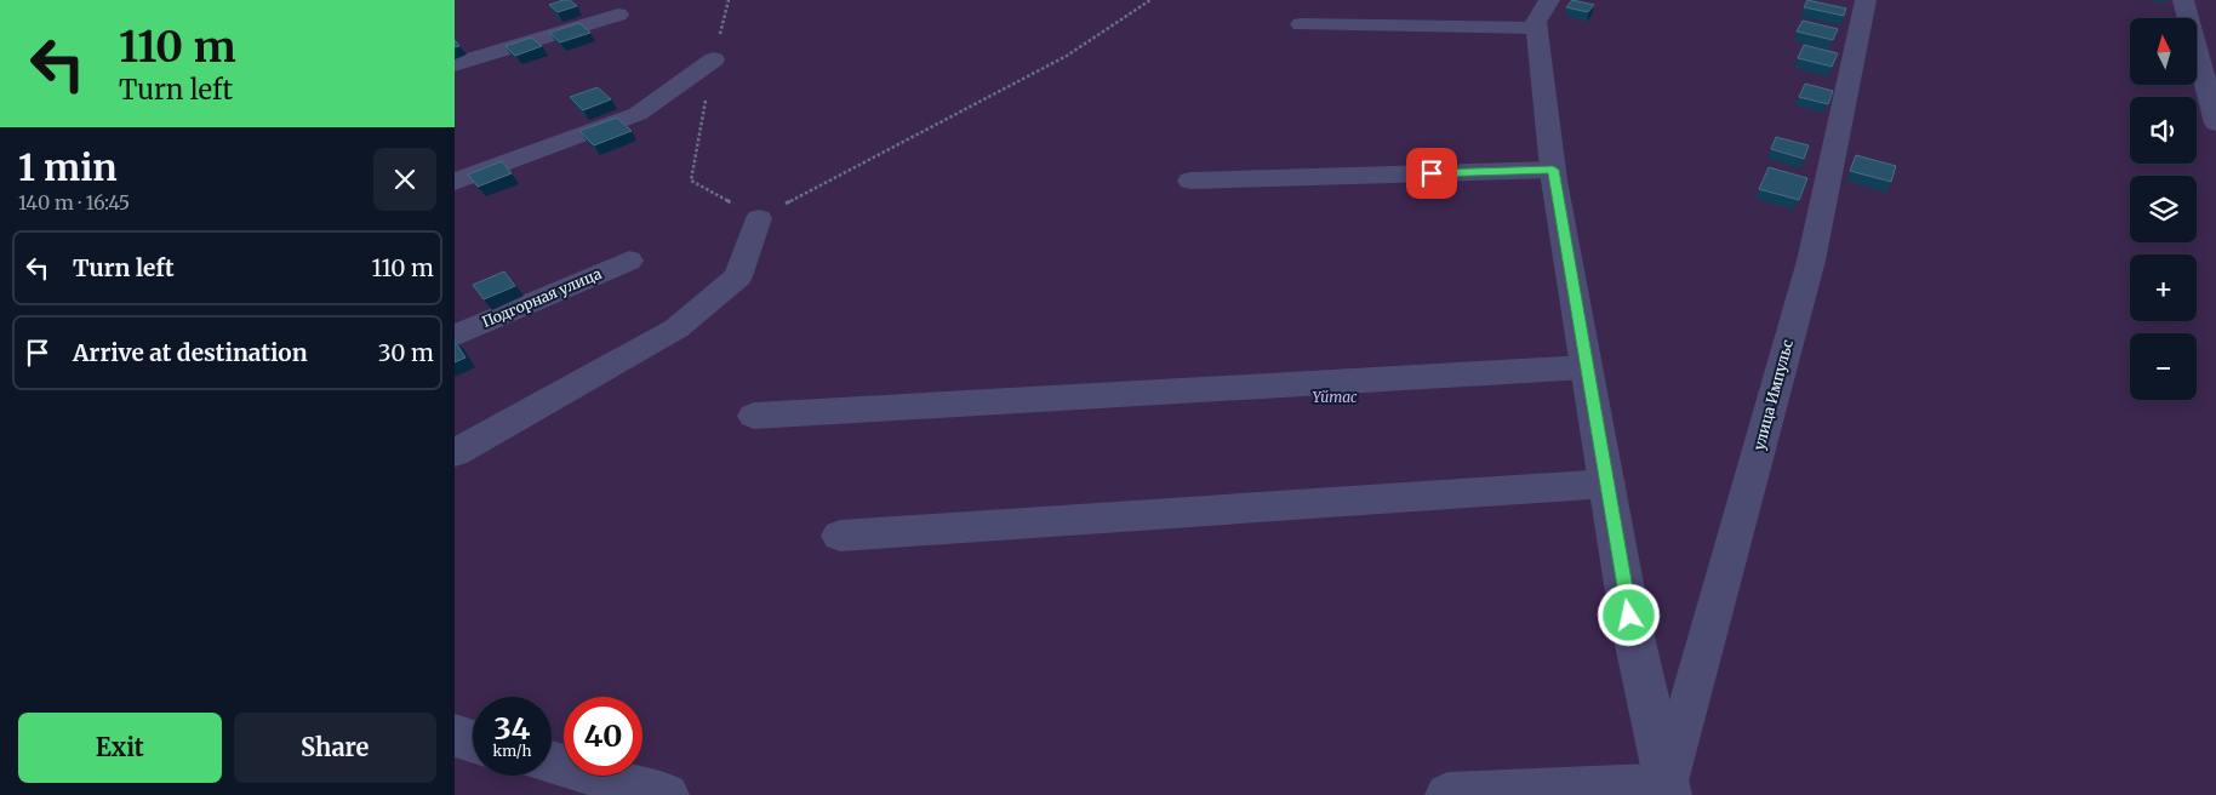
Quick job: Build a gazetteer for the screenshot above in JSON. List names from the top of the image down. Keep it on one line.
{"streets":{"street":["Подгорная улица","улица Импульс"]},"parks":["Үйтас"],"north":"top","page":{"turn":["110 m","Turn left"],"map_buttons":["+","−"],"heading":["1 min","140 m · 16:45"],"list":[{"name":"Turn left","value":"110 m"},{"name":"Arrive at destination","value":"30 m"}],"speed":"34 km/h","limit":"40","buttons":["Exit","Share"]}}
